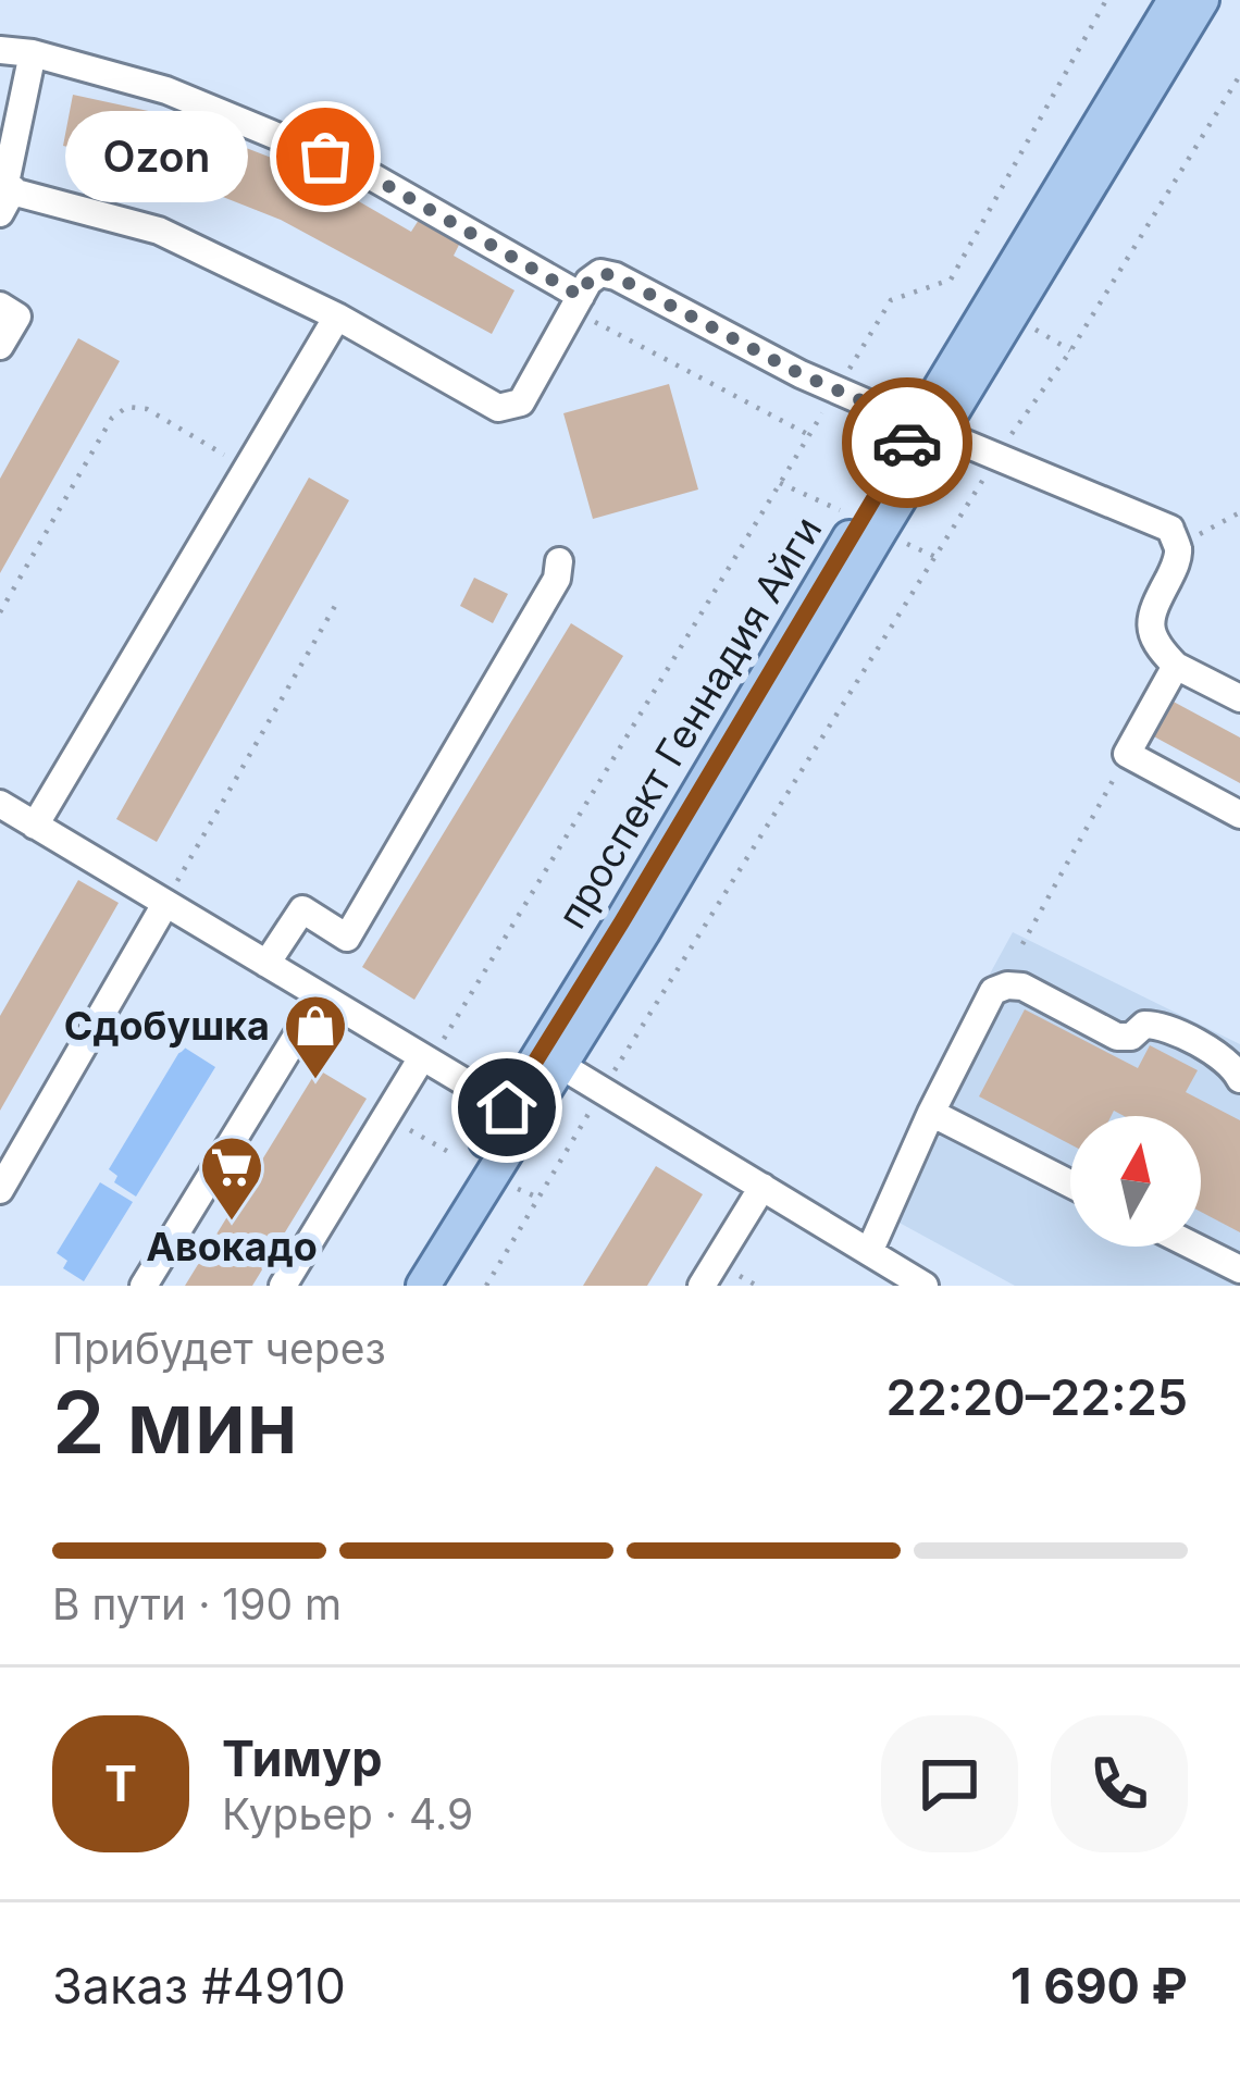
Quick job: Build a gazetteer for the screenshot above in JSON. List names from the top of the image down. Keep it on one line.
{"streets":{"main road":["проспект Геннадия Айги"]},"places":{"other":["Ozon"],"shop":["Сдобушка"],"supermarket":["Авокадо"]},"north":"top","page":{"bubble":"Ozon","heading":["2 мин","Прибудет через","22:20–22:25"],"panel":["Тимур","Курьер · 4.9","Заказ #4910","1 690 ₽"],"bar":"В пути · 190 m","round":"Т"}}
